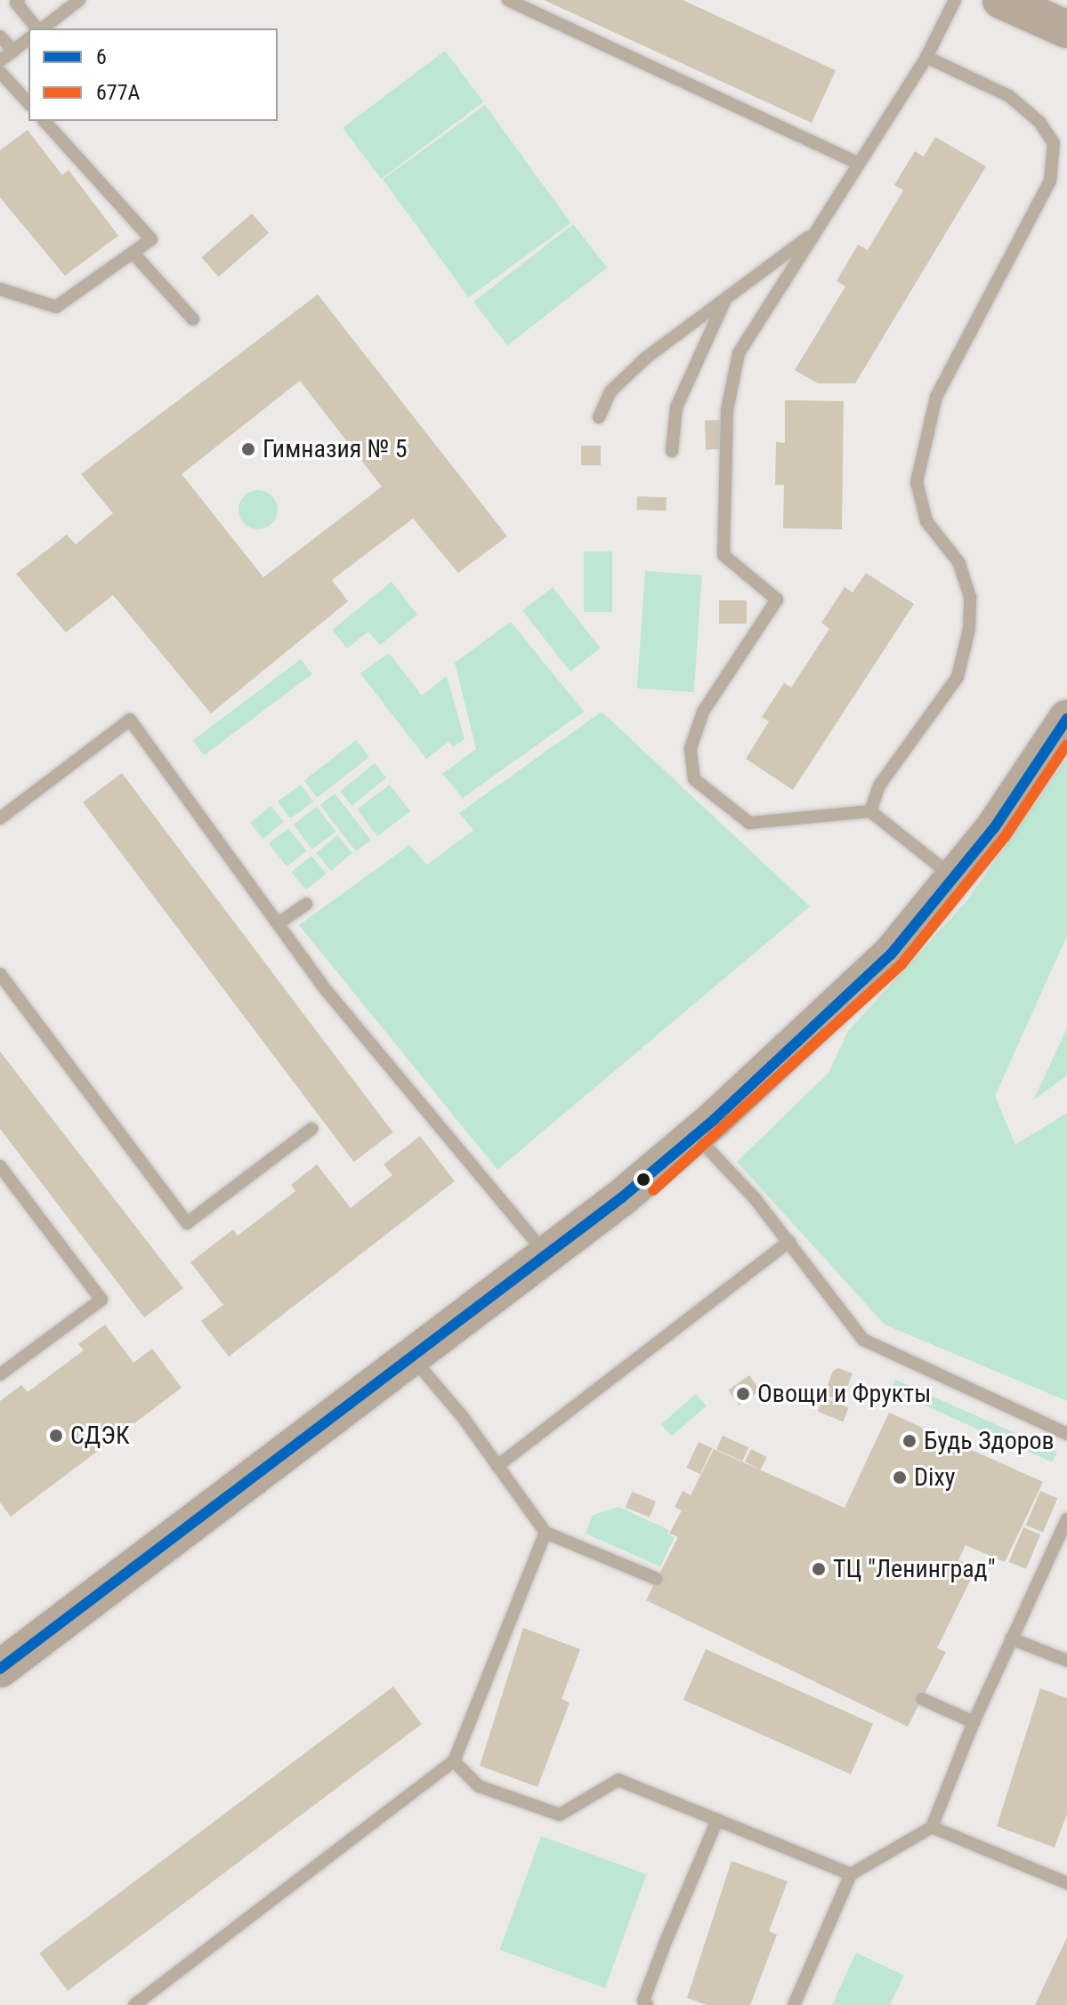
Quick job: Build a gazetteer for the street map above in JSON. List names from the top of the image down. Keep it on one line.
{"places":["Гимназия № 5","Овощи и Фрукты","СДЭК","Будь Здоров","Dixy","ТЦ \"Ленинград\""],"lines":["transit line 6","transit line 677А"],"legend":["6","677А"]}
